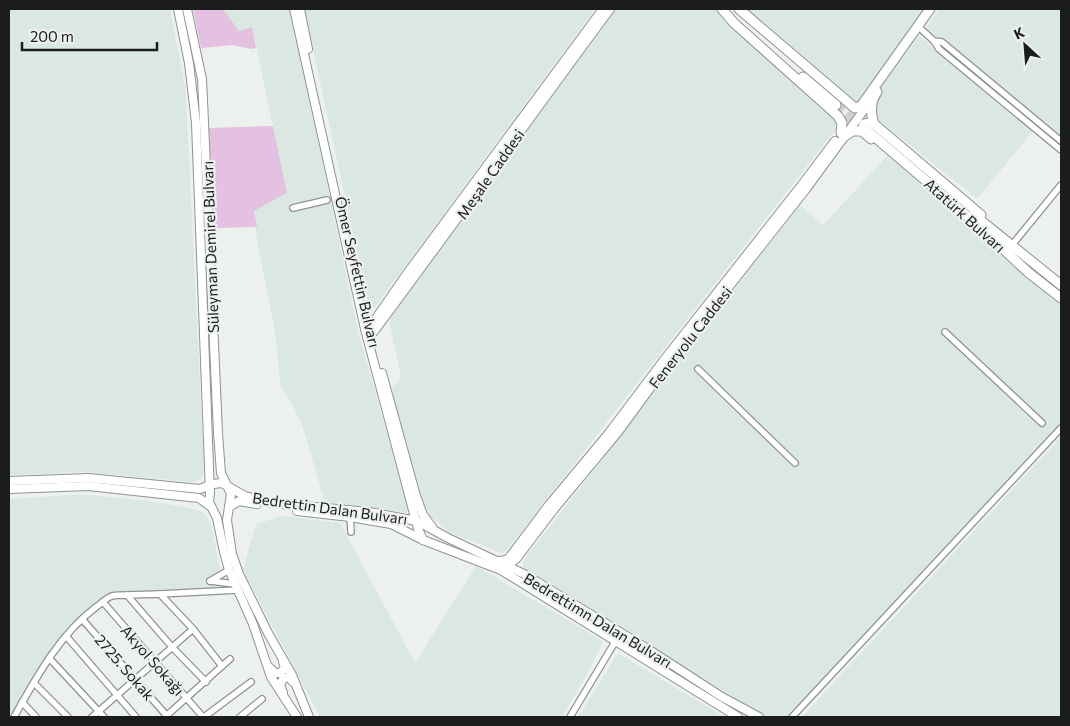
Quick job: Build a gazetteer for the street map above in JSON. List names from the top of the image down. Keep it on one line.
{"streets":{"main road":["Meşale Caddesi","Atatürk Bulvarı","Süleyman Demirel Bulvarı","Ömer Seyfettin Bulvarı","Feneryolu Caddesi","Bedrettin Dalan Bulvarı","Bedrettimn Dalan Bulvarı"],"street":["Akyol Sokağı","2725. Sokak"]},"crossings":[["Meşale Caddesi","Ömer Seyfettin Bulvarı"],["Süleyman Demirel Bulvarı","Bedrettin Dalan Bulvarı"],["Ömer Seyfettin Bulvarı","Bedrettin Dalan Bulvarı"],["Ömer Seyfettin Bulvarı","Bedrettimn Dalan Bulvarı"],["Feneryolu Caddesi","Bedrettimn Dalan Bulvarı"],["Bedrettin Dalan Bulvarı","Bedrettimn Dalan Bulvarı"]],"scale_bar":"200 m","north":"top left"}
